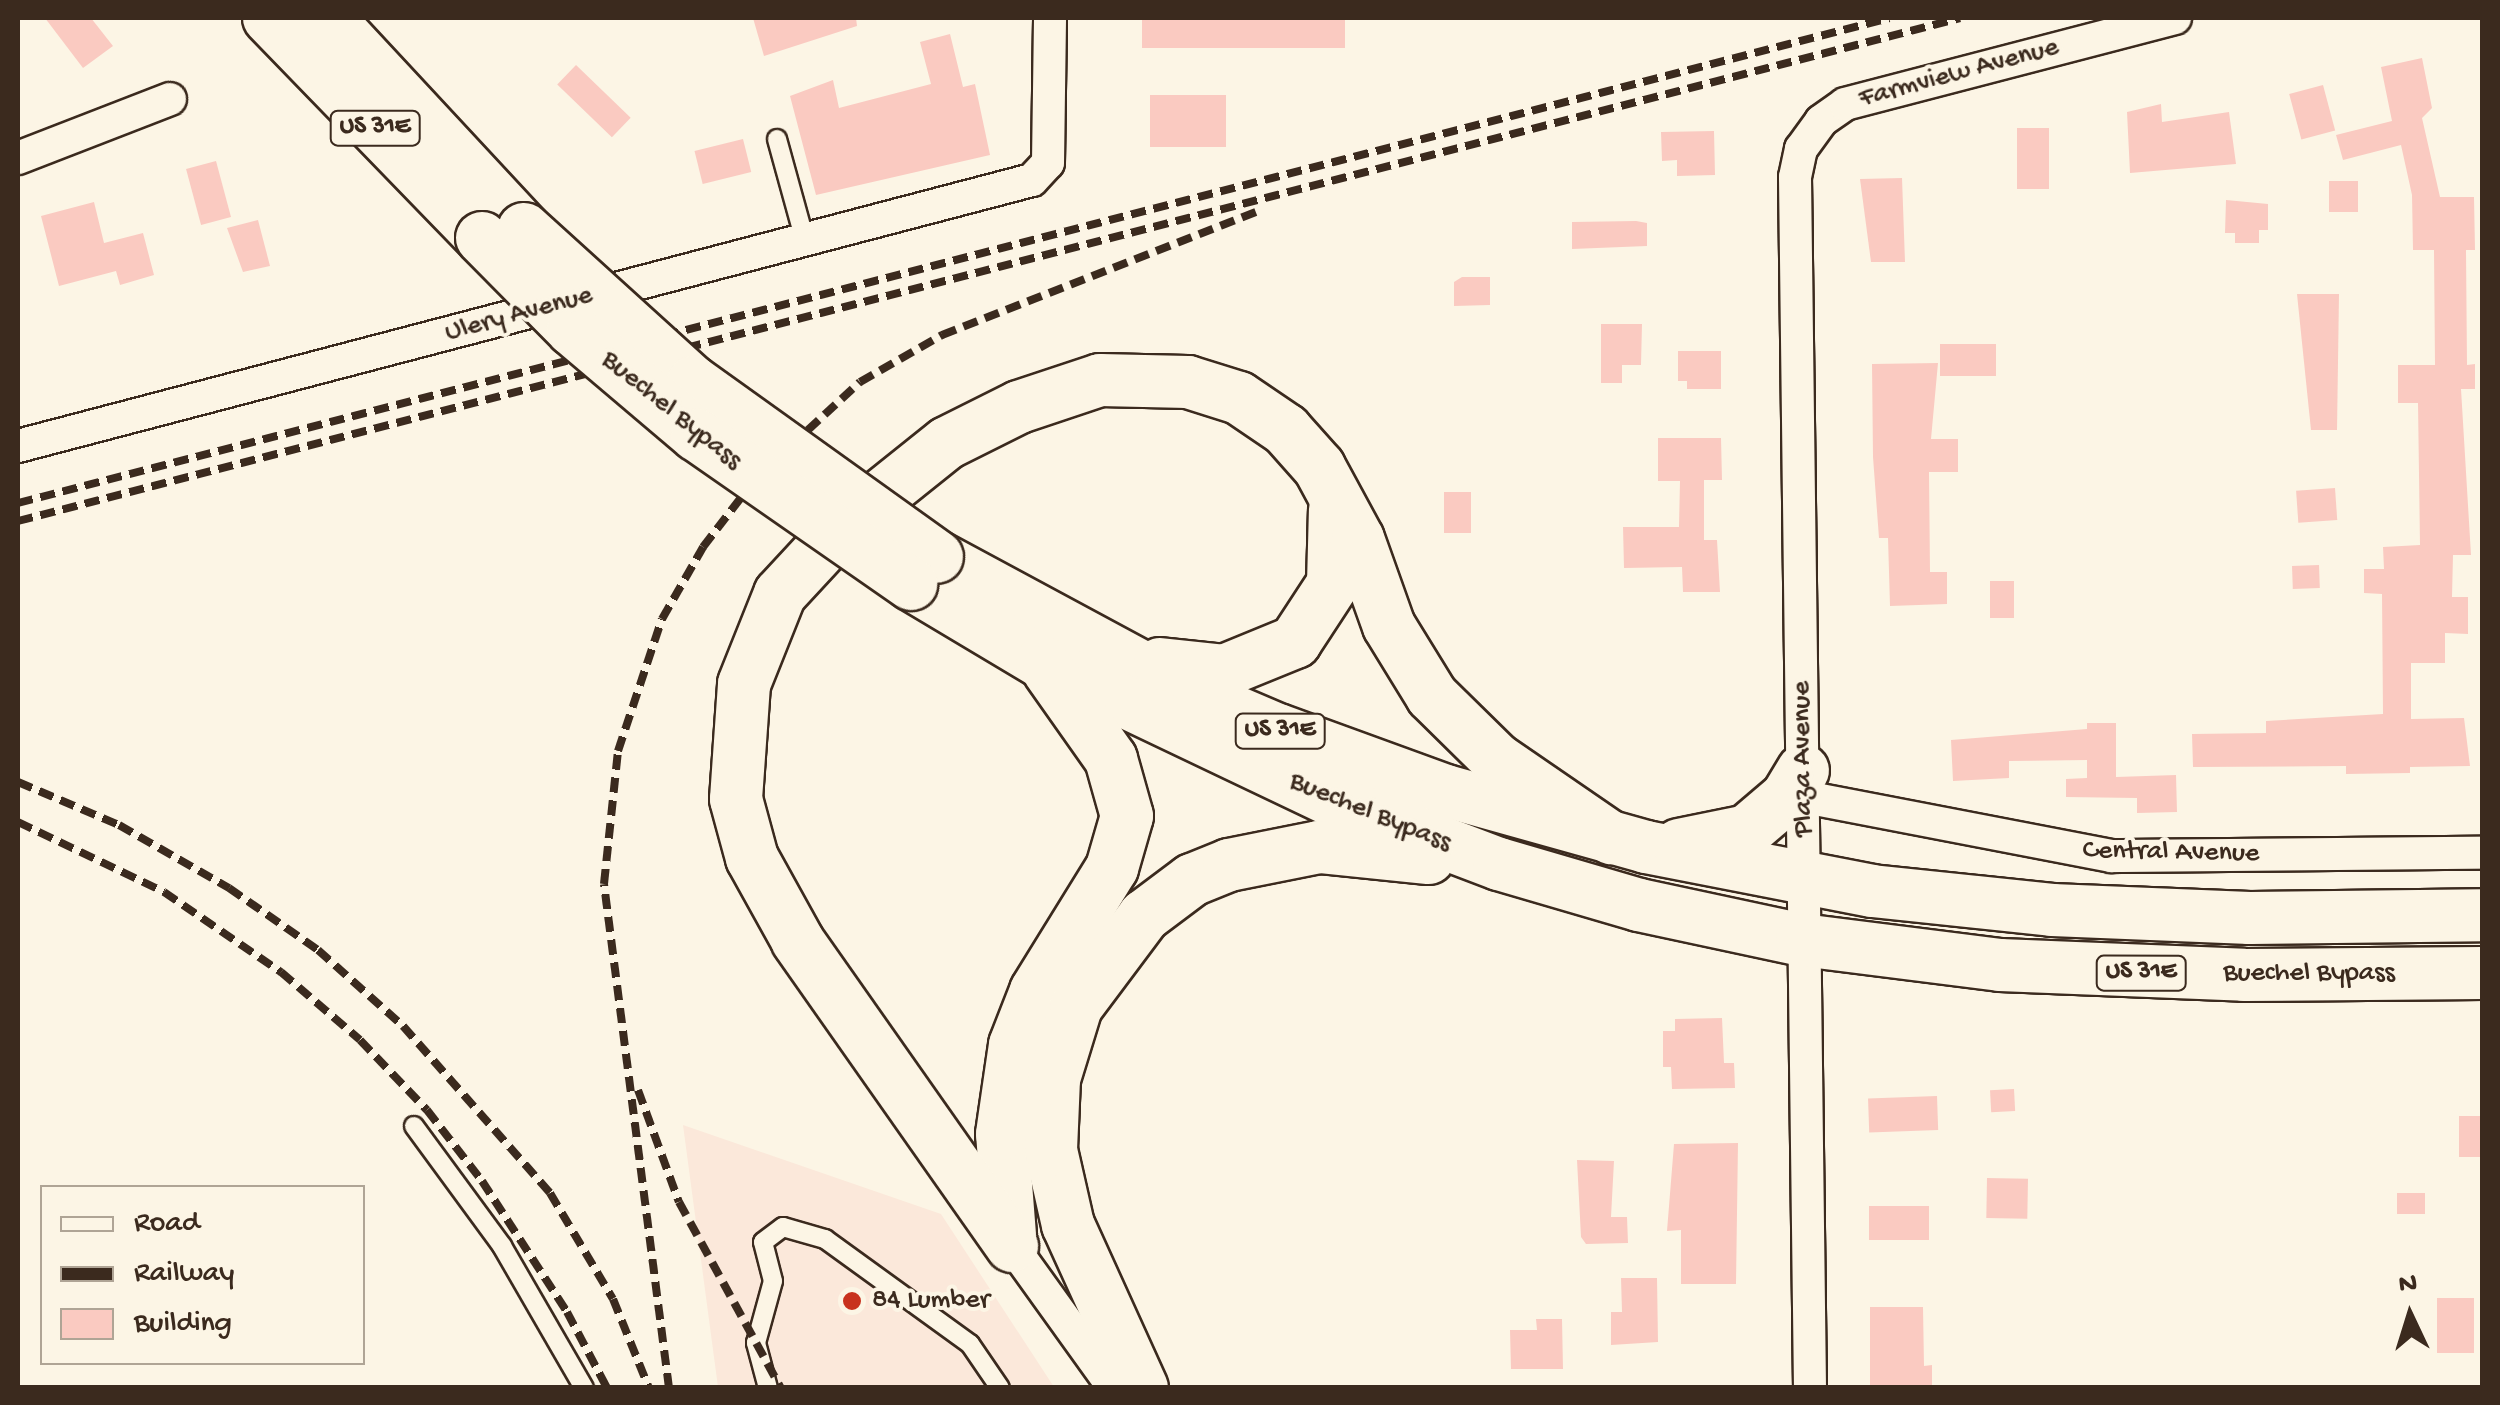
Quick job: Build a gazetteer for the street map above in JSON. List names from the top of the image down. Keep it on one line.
{"streets":{"main road":["US 31E","Buechel Bypass"],"street":["Farmview Avenue","Ulery Avenue","Plaza Avenue","Central Avenue"]},"crossings":[["Farmview Avenue","Plaza Avenue"],["Buechel Bypass","Plaza Avenue"],["Plaza Avenue","Central Avenue"]],"places":["84 Lumber"],"legend":["Road","Railway","Building"],"north":"top"}
